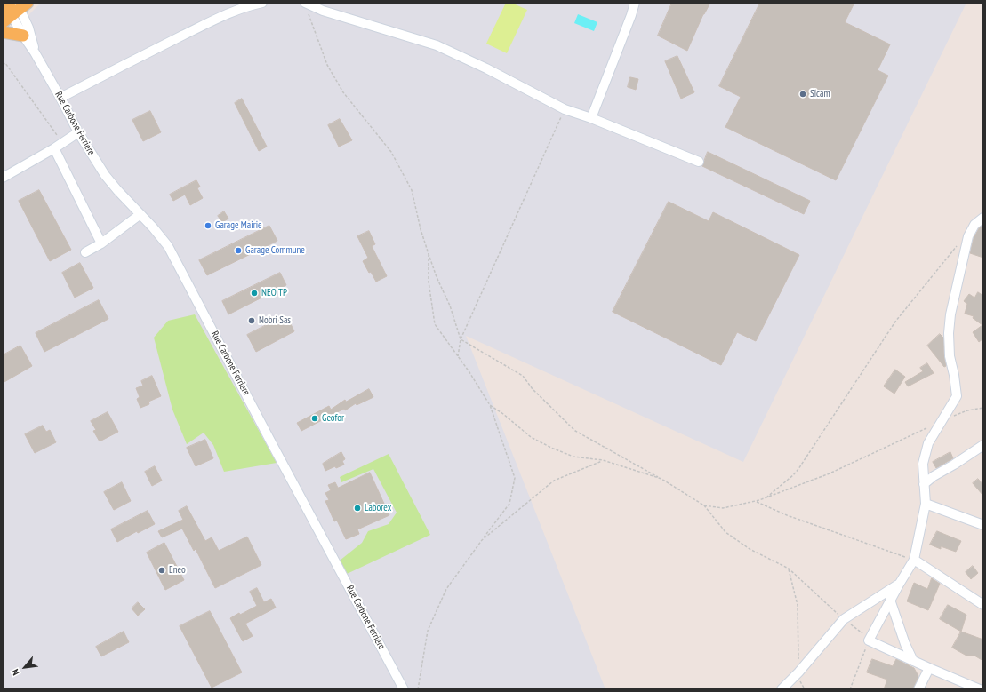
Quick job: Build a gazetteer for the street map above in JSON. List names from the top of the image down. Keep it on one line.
{"streets":{"street":["Rue Carbone Ferriere"]},"places":["Sicam","Garage Mairie","Garage Commune","NEO TP","Nobri Sas","Geofor","Laborex","Eneo"],"north":"bottom left"}
